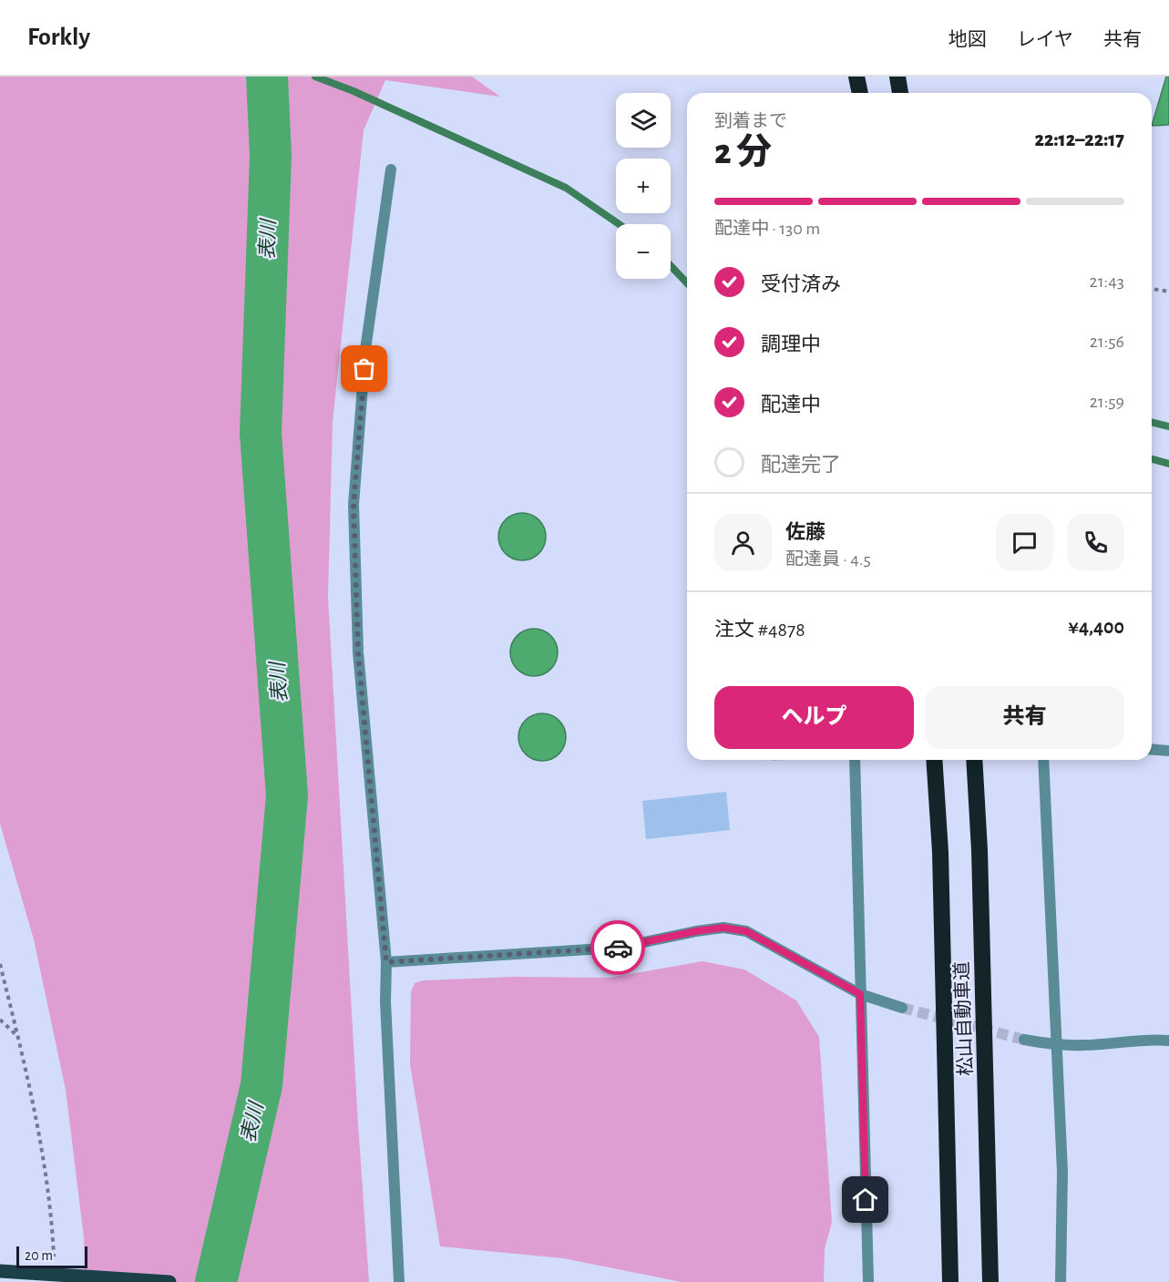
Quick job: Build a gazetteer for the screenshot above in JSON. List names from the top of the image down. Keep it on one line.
{"streets":{"highway":["松山自動車道"]},"water":["表川"],"scale_bar":"20 m","page":{"header":"Forkly","nav":["地図","レイヤ","共有"],"map_buttons":["+","−"],"heading":["2 分","到着まで","22:12–22:17"],"panel":["佐藤","配達員 · 4.5","注文 #4878","¥4,400"],"bar":"配達中 · 130 m","list":[["受付済み","21:43"],["調理中","21:56"],["配達中","21:59"],"配達完了"],"buttons":["ヘルプ","共有"],"scale":"20 m"}}
